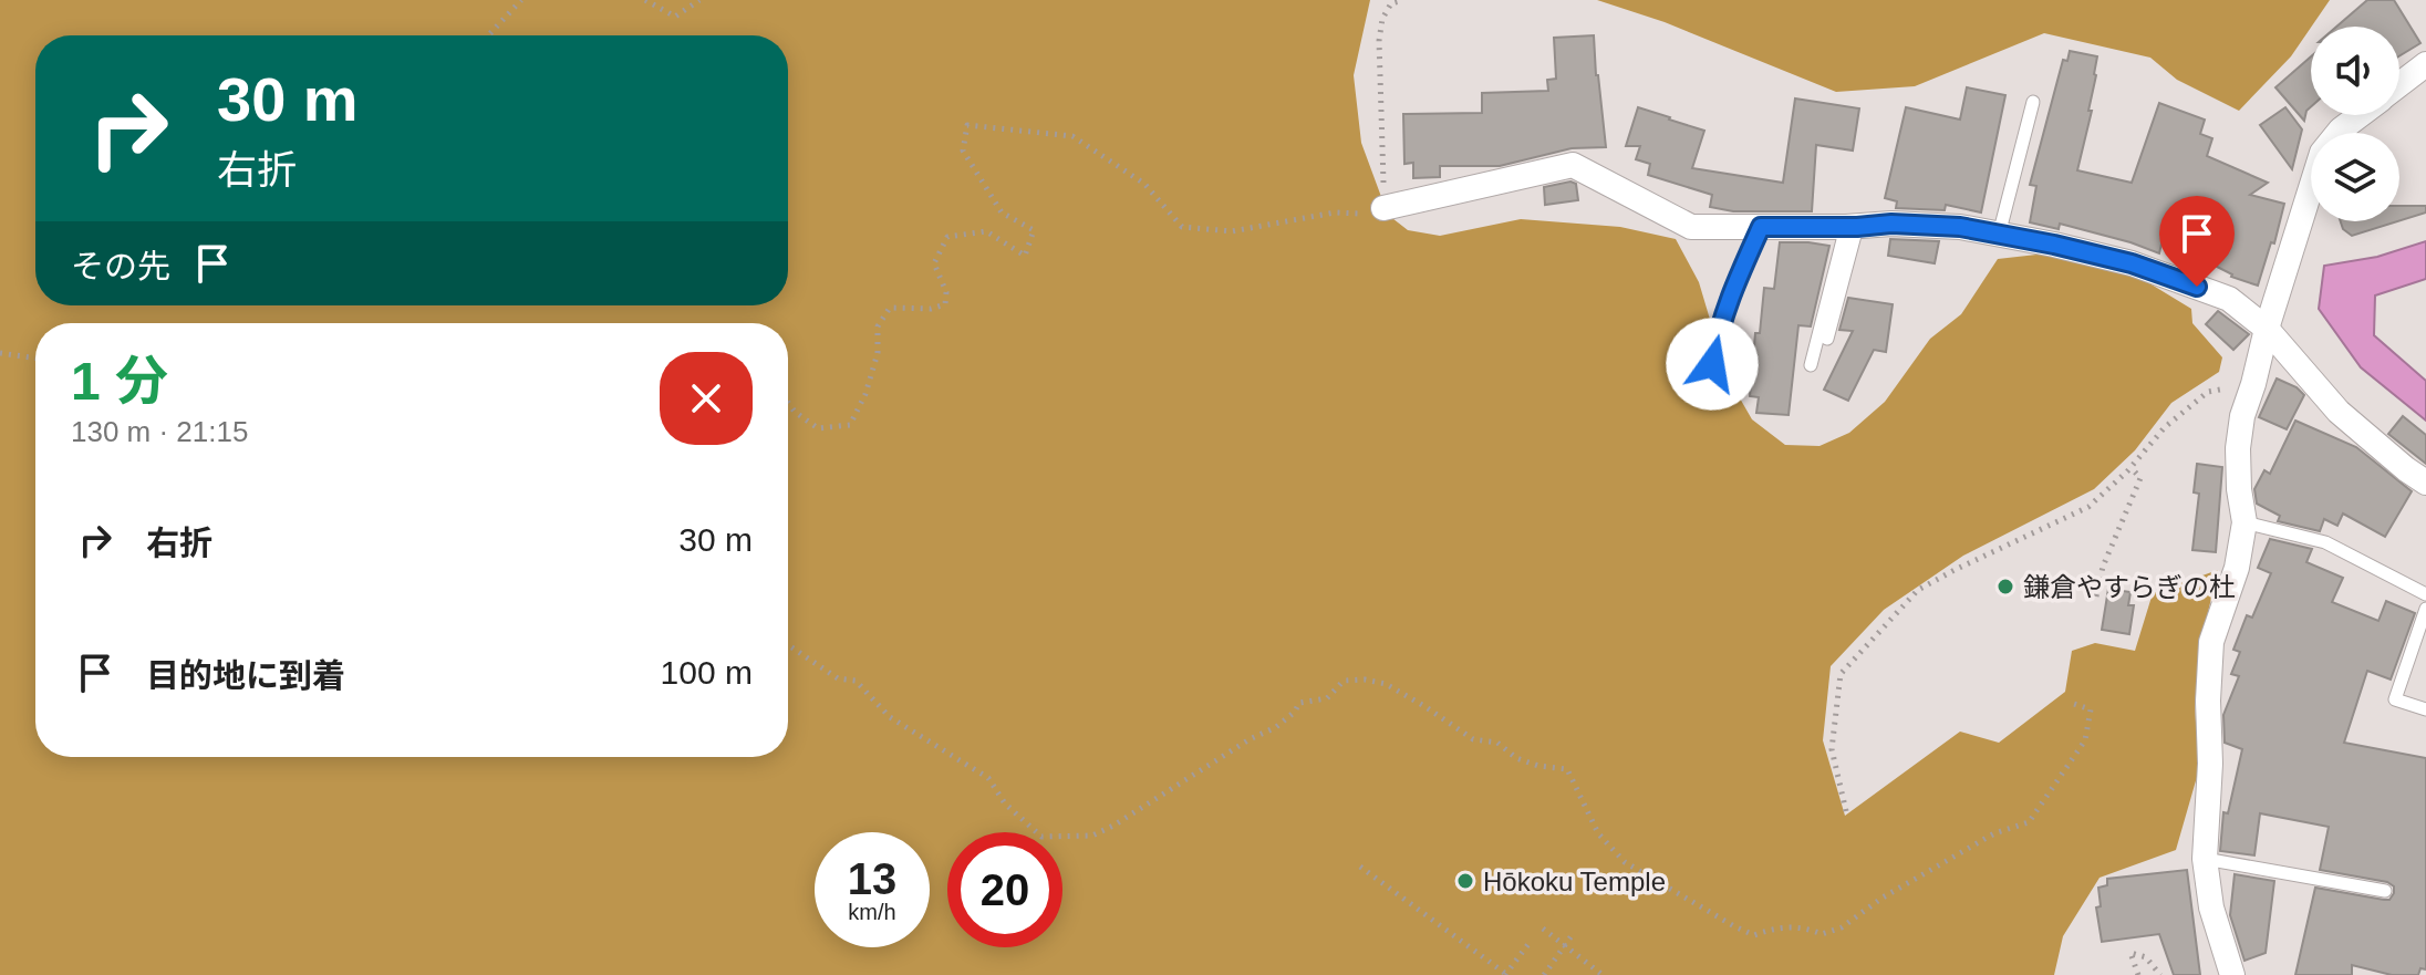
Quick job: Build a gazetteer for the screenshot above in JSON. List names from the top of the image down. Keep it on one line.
{"places":["鎌倉やすらぎの杜","Hōkoku Temple"],"page":{"turn":["30 m","右折"],"then":"その先","heading":["1 分","130 m · 21:15"],"list":[{"name":"右折","value":"30 m"},{"name":"目的地に到着","value":"100 m"}],"speed":"13 km/h","limit":"20"}}
